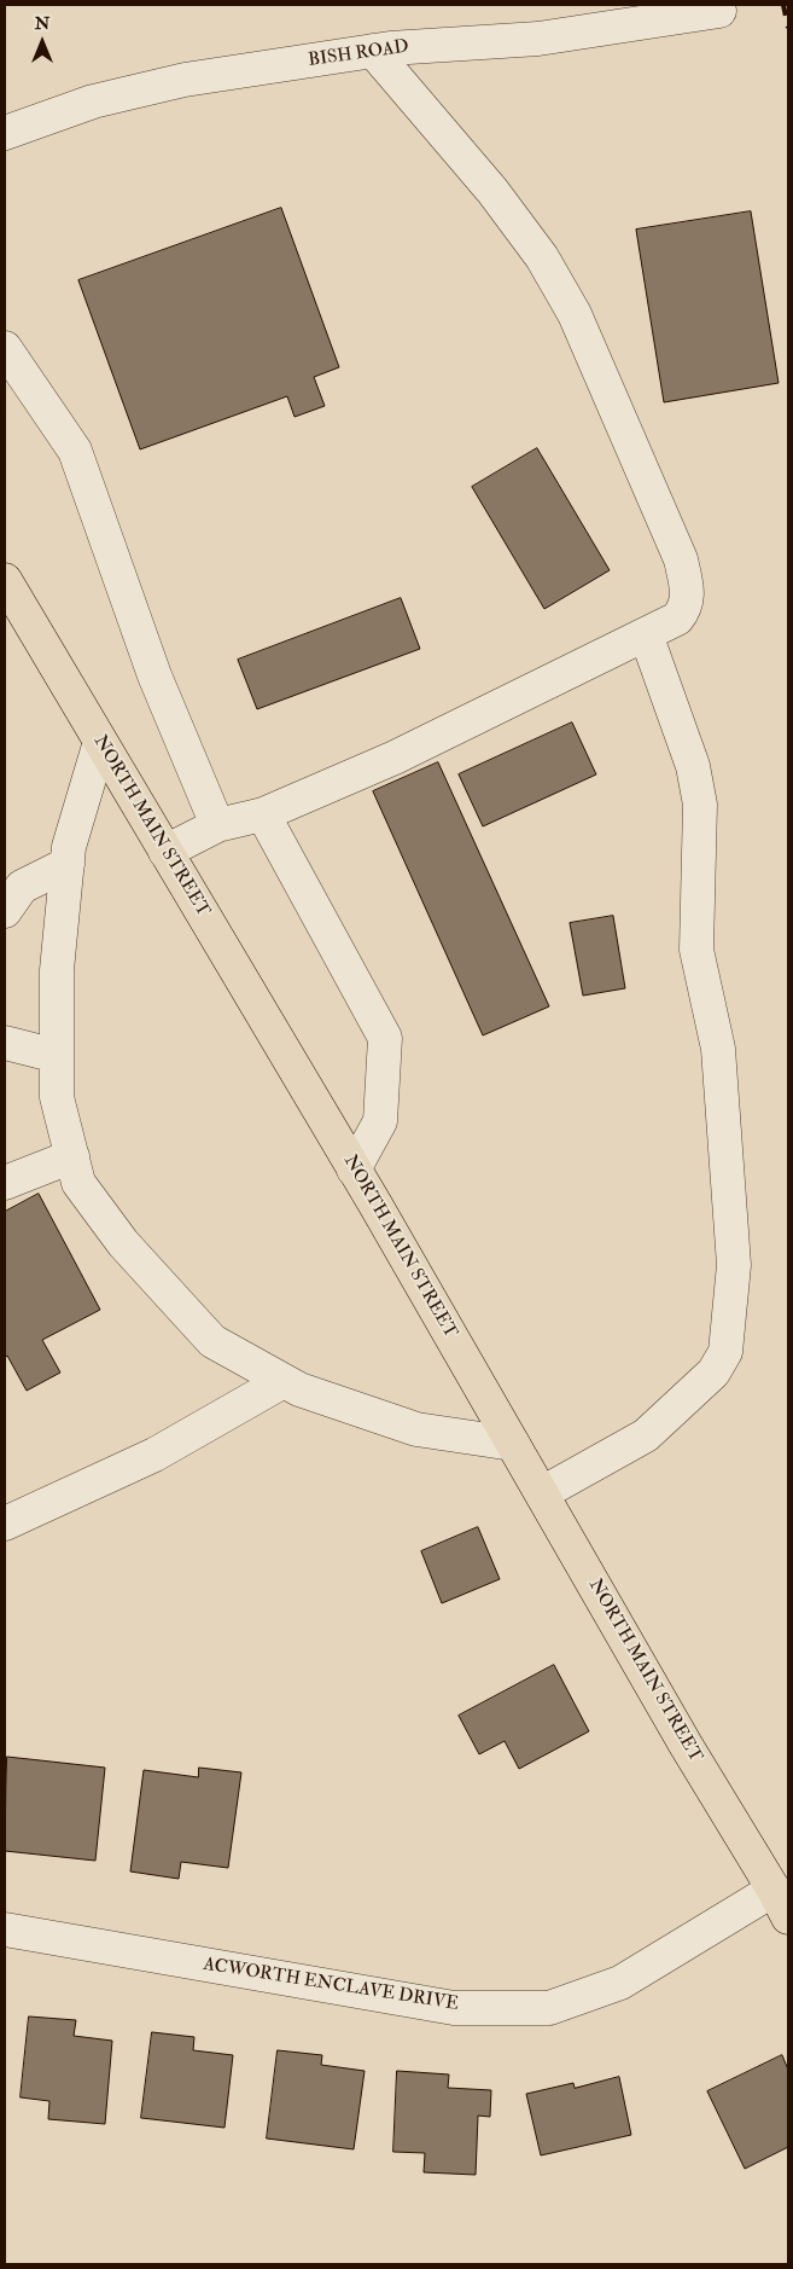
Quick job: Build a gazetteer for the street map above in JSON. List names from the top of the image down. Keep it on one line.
{"streets":{"main road":["NORTH MAIN STREET"],"street":["BISH ROAD","ACWORTH ENCLAVE DRIVE"]},"crossings":[["NORTH MAIN STREET","ACWORTH ENCLAVE DRIVE"]],"north":"top"}
